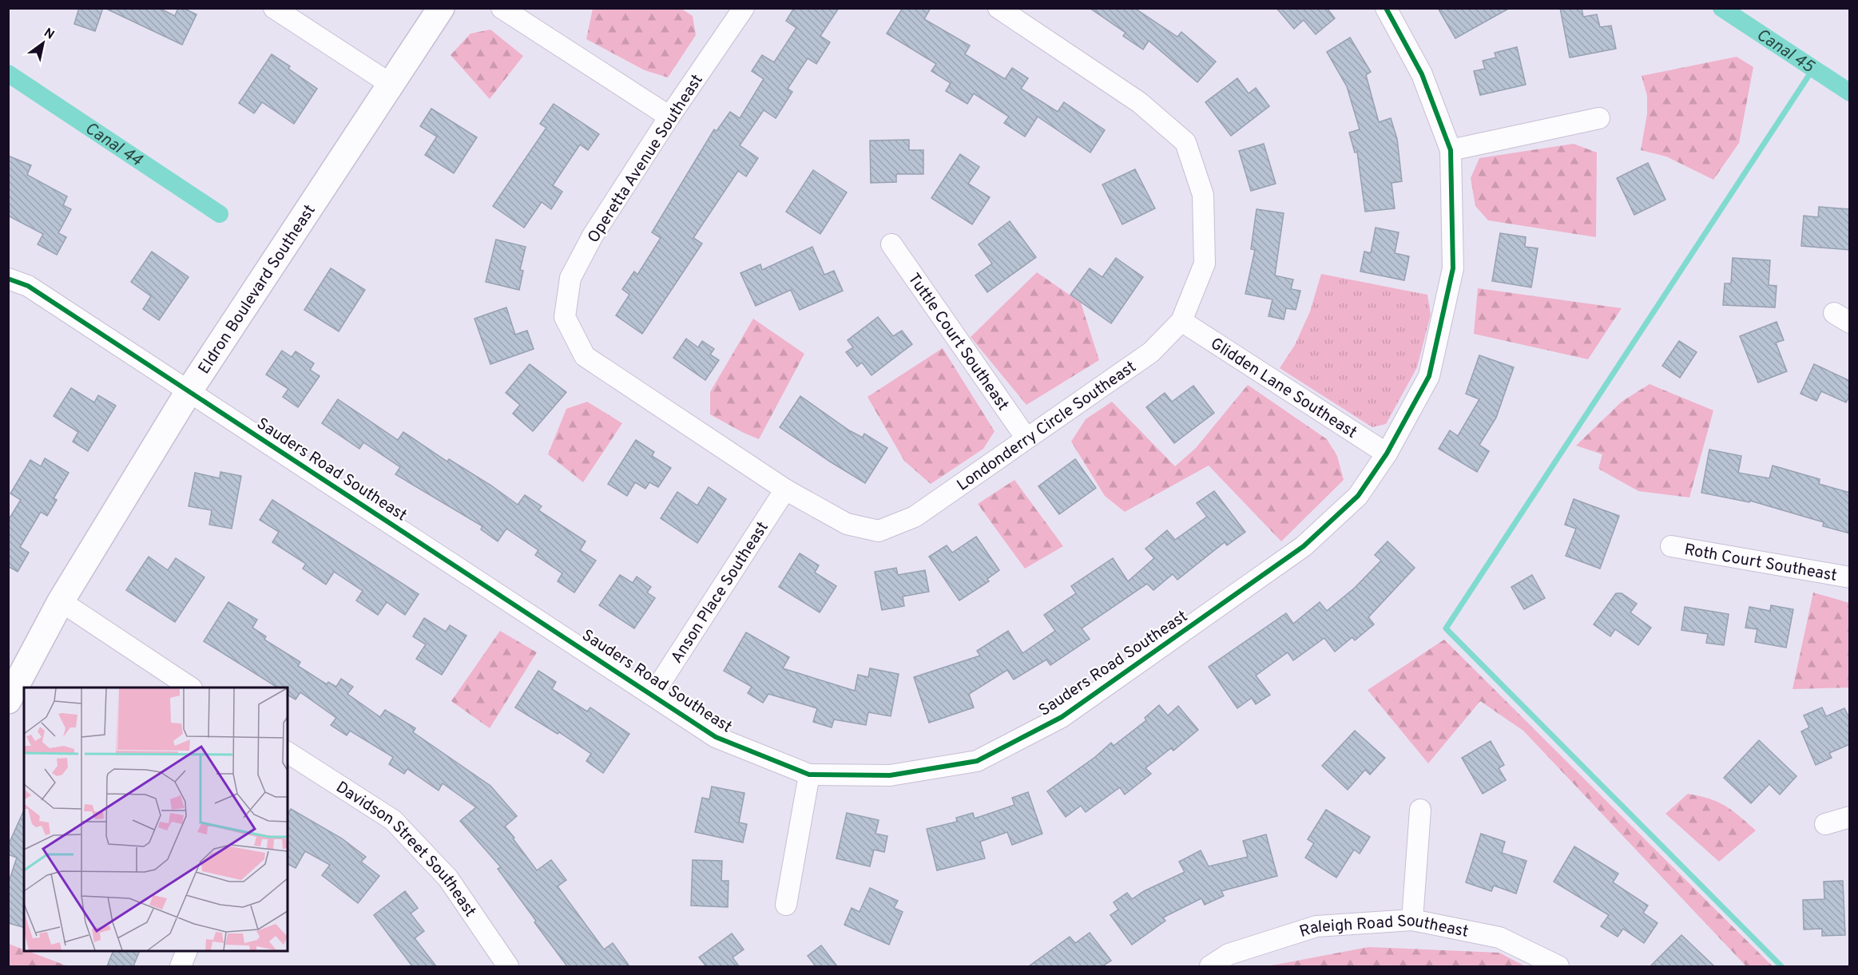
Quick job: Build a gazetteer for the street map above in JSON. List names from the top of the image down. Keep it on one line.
{"streets":{"street":["Operetta Avenue Southeast","Eldron Boulevard Southeast","Tuttle Court Southeast","Glidden Lane Southeast","Londonderry Circle Southeast","Sauders Road Southeast","Roth Court Southeast","Anson Place Southeast","Davidson Street Southeast","Raleigh Road Southeast"]},"crossings":[["Operetta Avenue Southeast","Londonderry Circle Southeast"],["Eldron Boulevard Southeast","Sauders Road Southeast"],["Tuttle Court Southeast","Londonderry Circle Southeast"],["Glidden Lane Southeast","Londonderry Circle Southeast"],["Glidden Lane Southeast","Sauders Road Southeast"],["Londonderry Circle Southeast","Anson Place Southeast"],["Sauders Road Southeast","Anson Place Southeast"]],"water":["Canal 45","Canal 44"],"north":"top right"}
